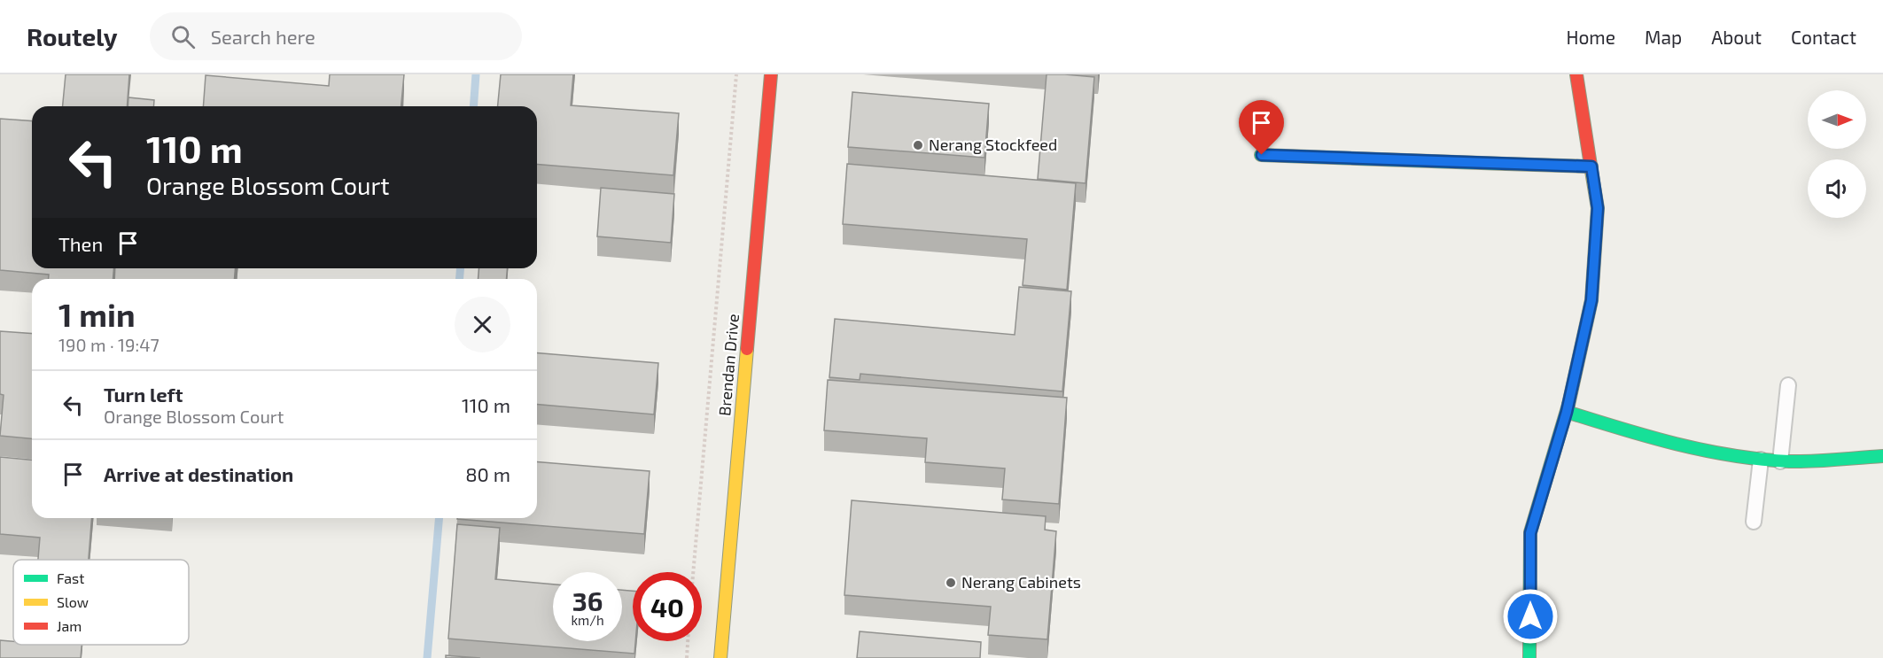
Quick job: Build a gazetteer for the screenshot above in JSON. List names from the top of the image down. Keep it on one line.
{"streets":{"street":["Brendan Drive"]},"places":["Nerang Stockfeed","Nerang Cabinets"],"legend":["Fast","Slow","Jam"],"north":"right","page":{"header":"Routely","search":"Search here","nav":["Home","Map","About","Contact"],"turn":["110 m","Orange Blossom Court"],"then":"Then","heading":["1 min","190 m · 19:47"],"list":[{"name":"Turn left","note":"Orange Blossom Court","value":"110 m"},{"name":"Arrive at destination","value":"80 m"}],"speed":"36 km/h","limit":"40"}}
